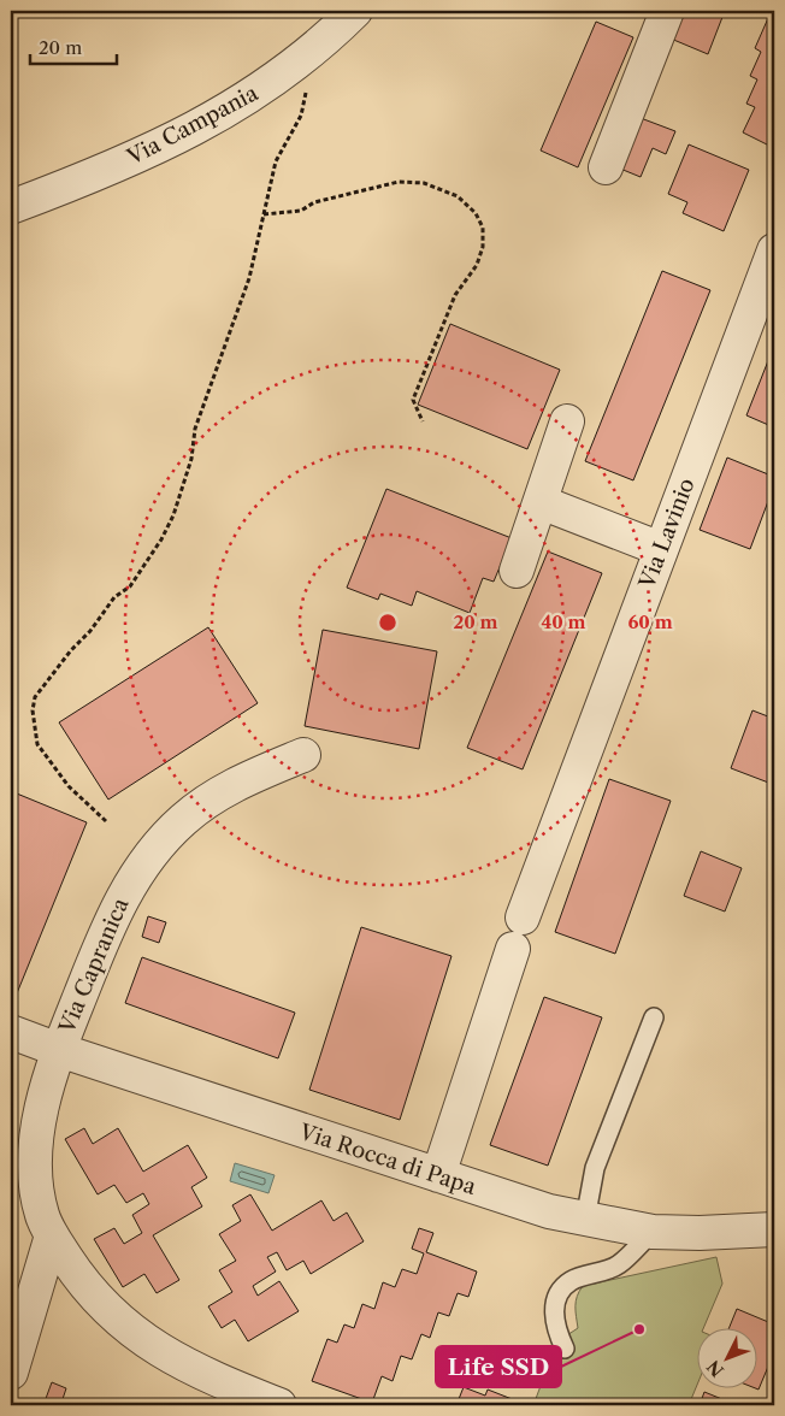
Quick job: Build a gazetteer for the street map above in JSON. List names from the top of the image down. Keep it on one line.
{"streets":{"street":["Via Campania","Via Lavinio","Via Capranica","Via Rocca di Papa"]},"crossings":[["Via Capranica","Via Rocca di Papa"]],"places":["Life SSD"],"scale_bar":"20 m","north":"bottom left","rings":["20 m","40 m","60 m"]}
